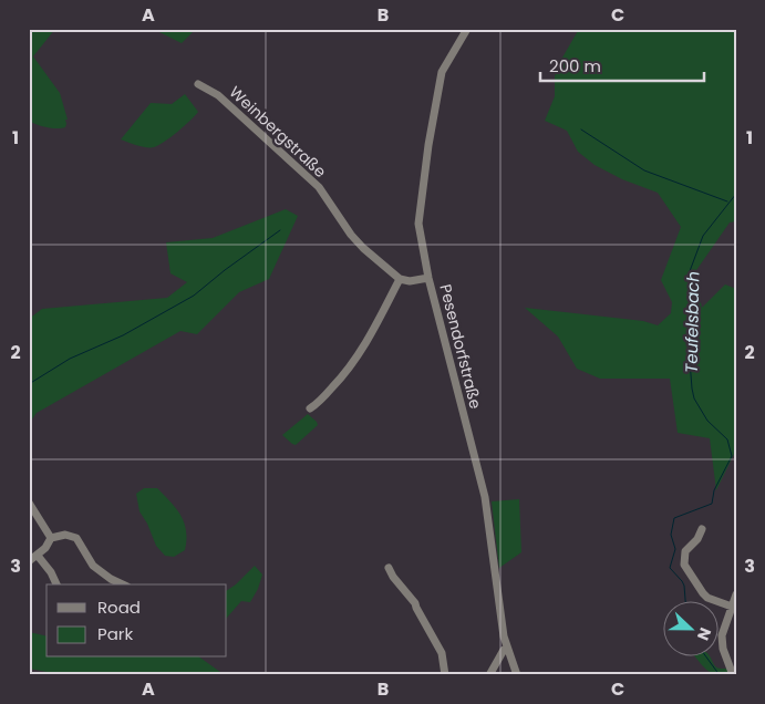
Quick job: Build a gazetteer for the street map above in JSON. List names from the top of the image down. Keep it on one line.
{"streets":{"street":["Weinbergstraße","Pesendorfstraße"]},"water":["Teufelsbach"],"legend":["Road","Park"],"scale_bar":"200 m","north":"right","grid":{"columns":["A","B","C"],"rows":["1","2","3"]}}
